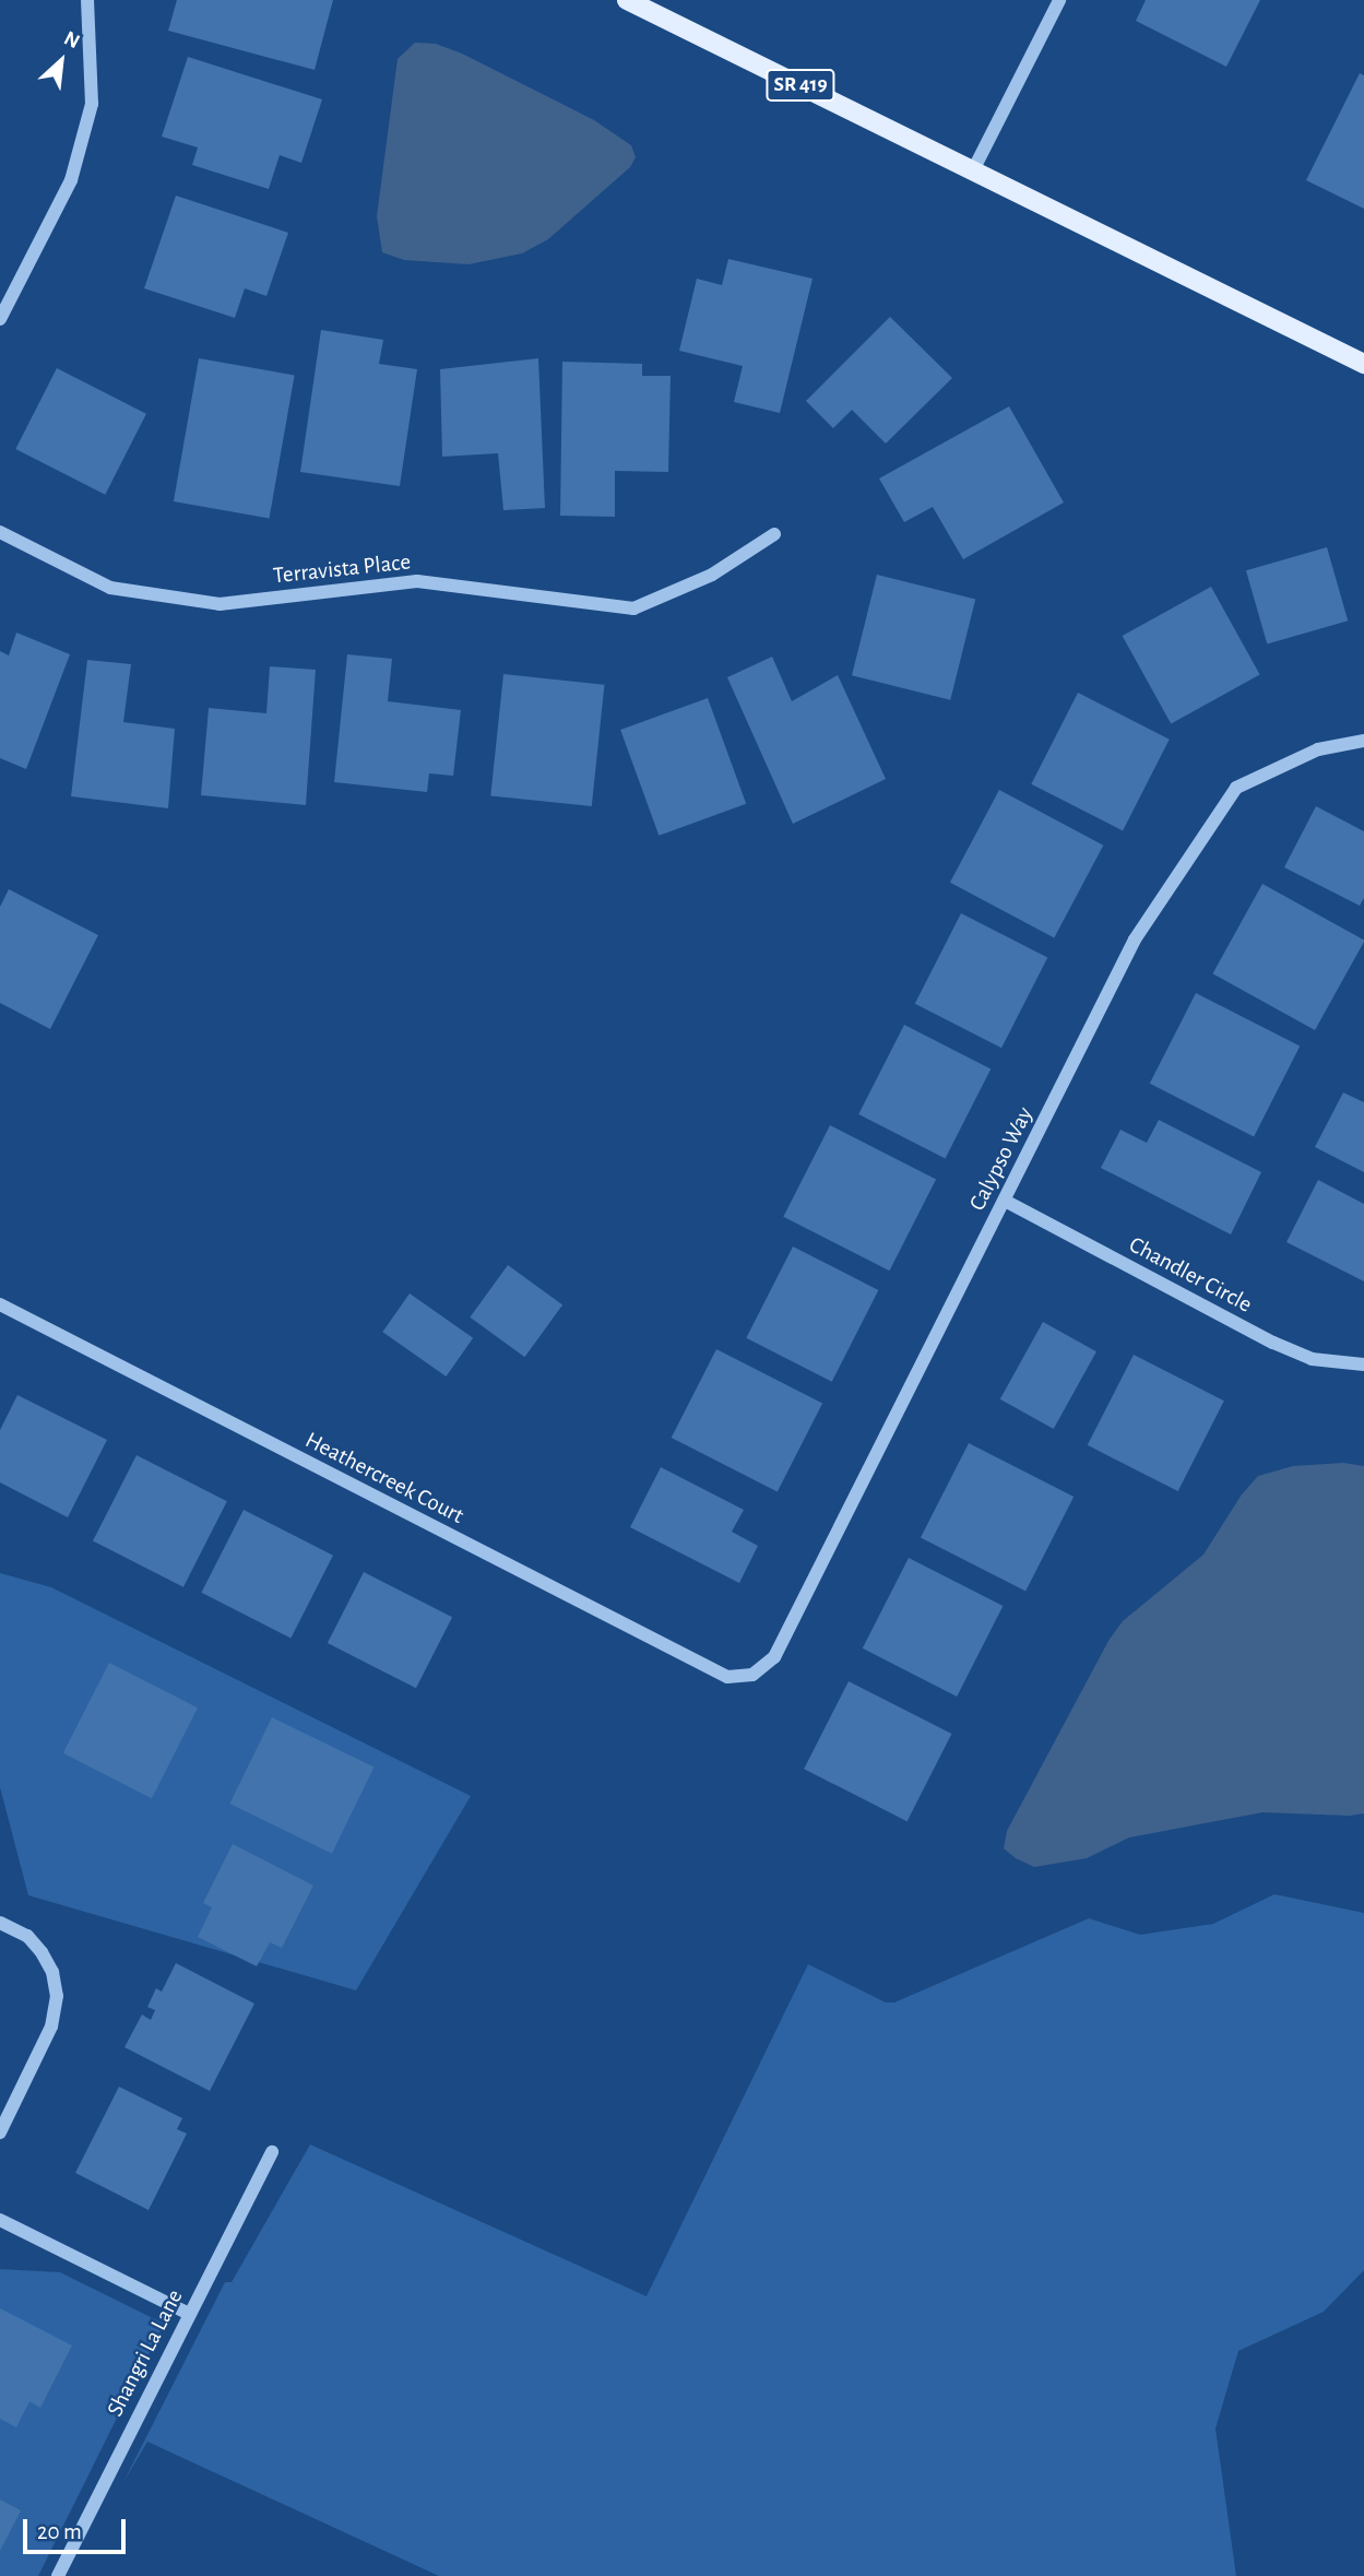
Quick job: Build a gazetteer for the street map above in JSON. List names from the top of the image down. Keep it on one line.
{"streets":{"main road":["SR 419"],"street":["Terravista Place","Calypso Way","Chandler Circle","Heathercreek Court","Shangri La Lane"]},"crossings":[["Calypso Way","Chandler Circle"],["Calypso Way","Heathercreek Court"]],"scale_bar":"20 m","north":"top right"}
